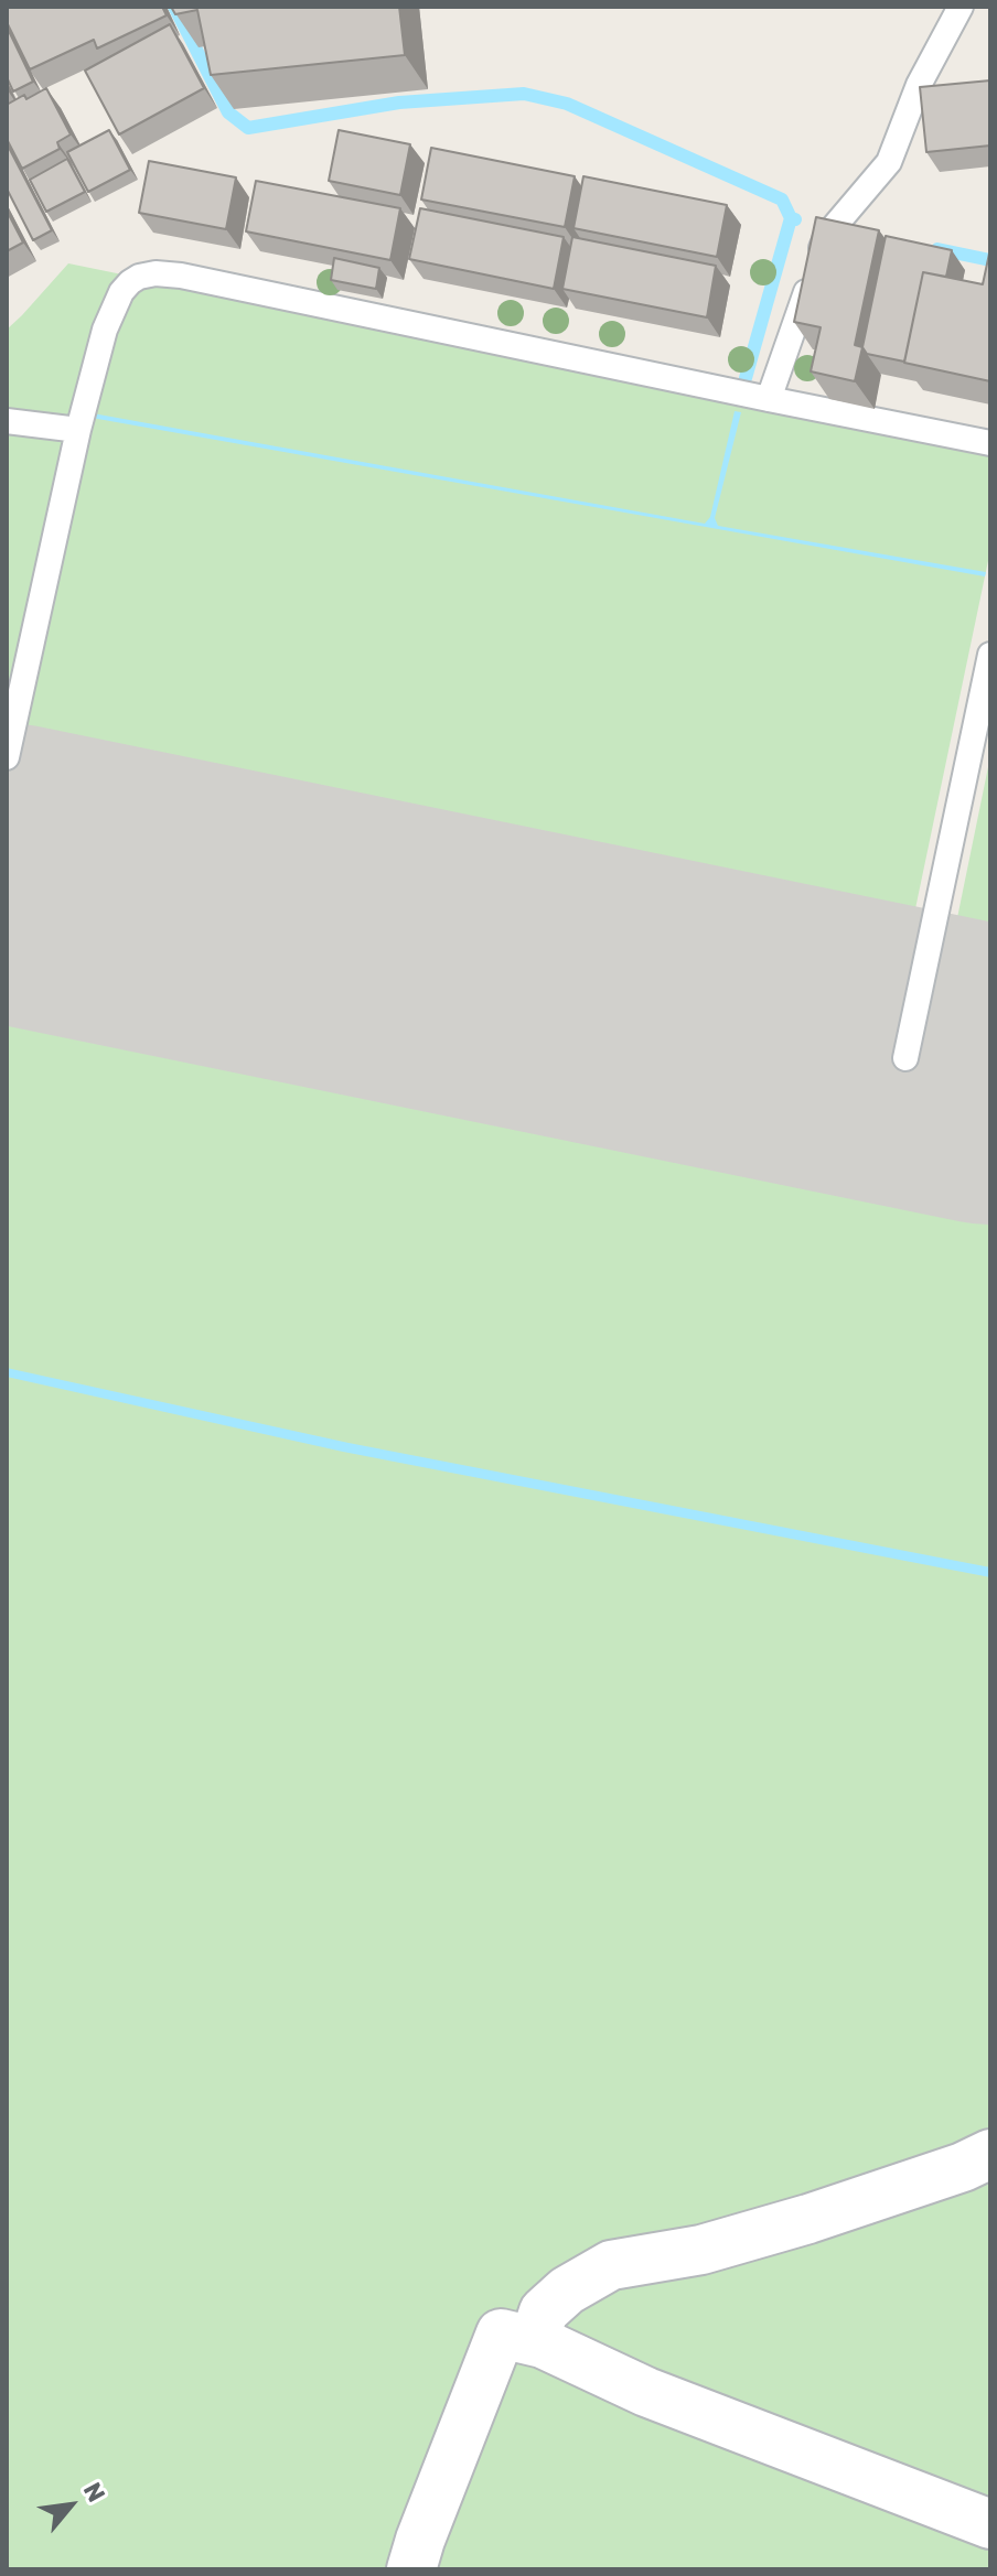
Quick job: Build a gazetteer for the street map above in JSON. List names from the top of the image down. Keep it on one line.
{"north":"top right"}
